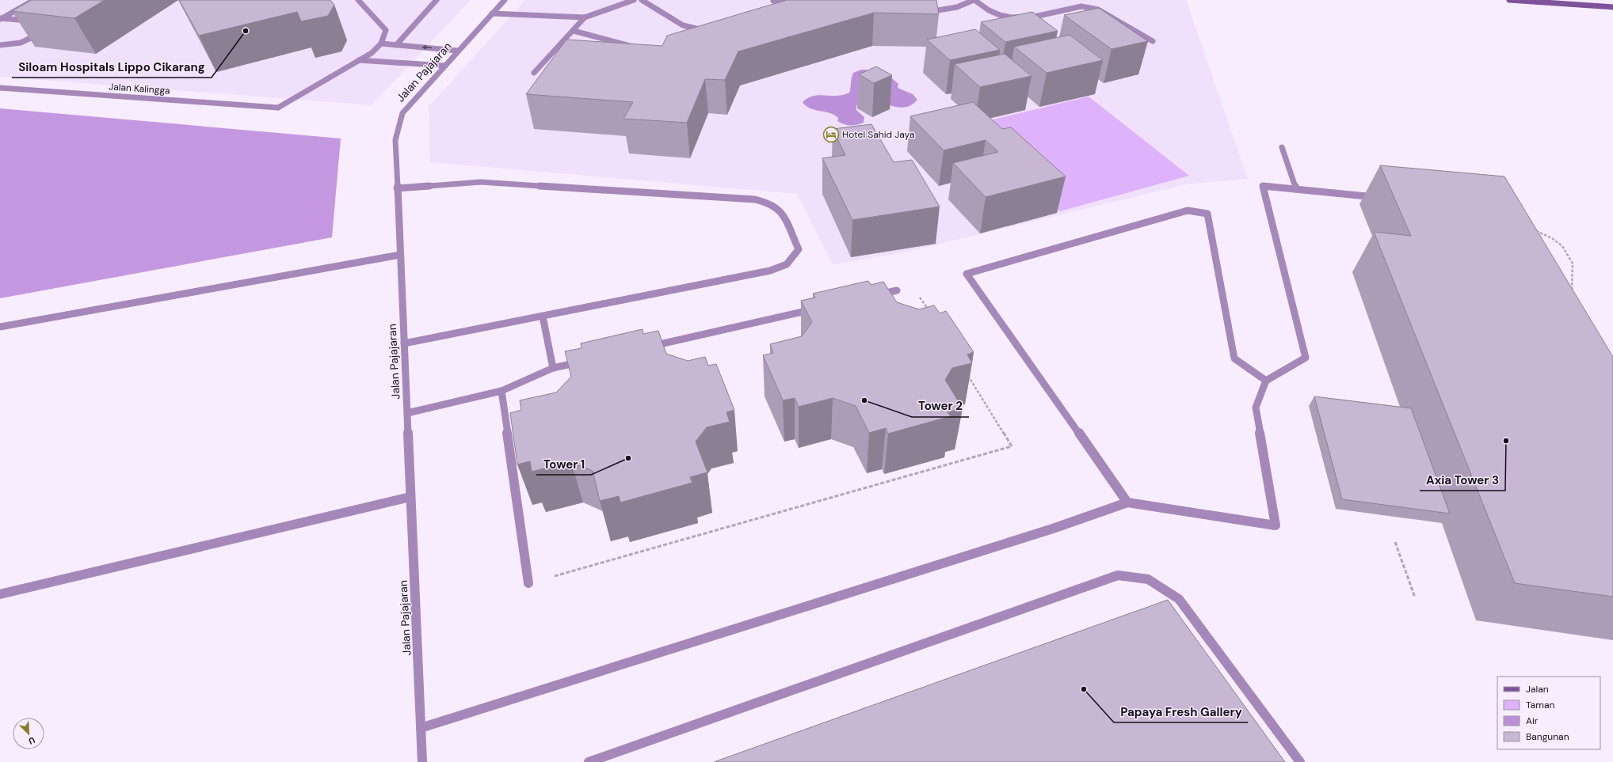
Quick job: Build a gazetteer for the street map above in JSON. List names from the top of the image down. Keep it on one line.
{"streets":{"street":["Jalan Pajajaran","Jalan Kalingga"]},"places":{"other":["Siloam Hospitals Lippo Cikarang","Tower 2","Axia Tower 3","Tower 1","Papaya Fresh Gallery"],"hotel":["Hotel Sahid Jaya"]},"legend":["Jalan","Taman","Air","Bangunan"],"north":"bottom right"}
